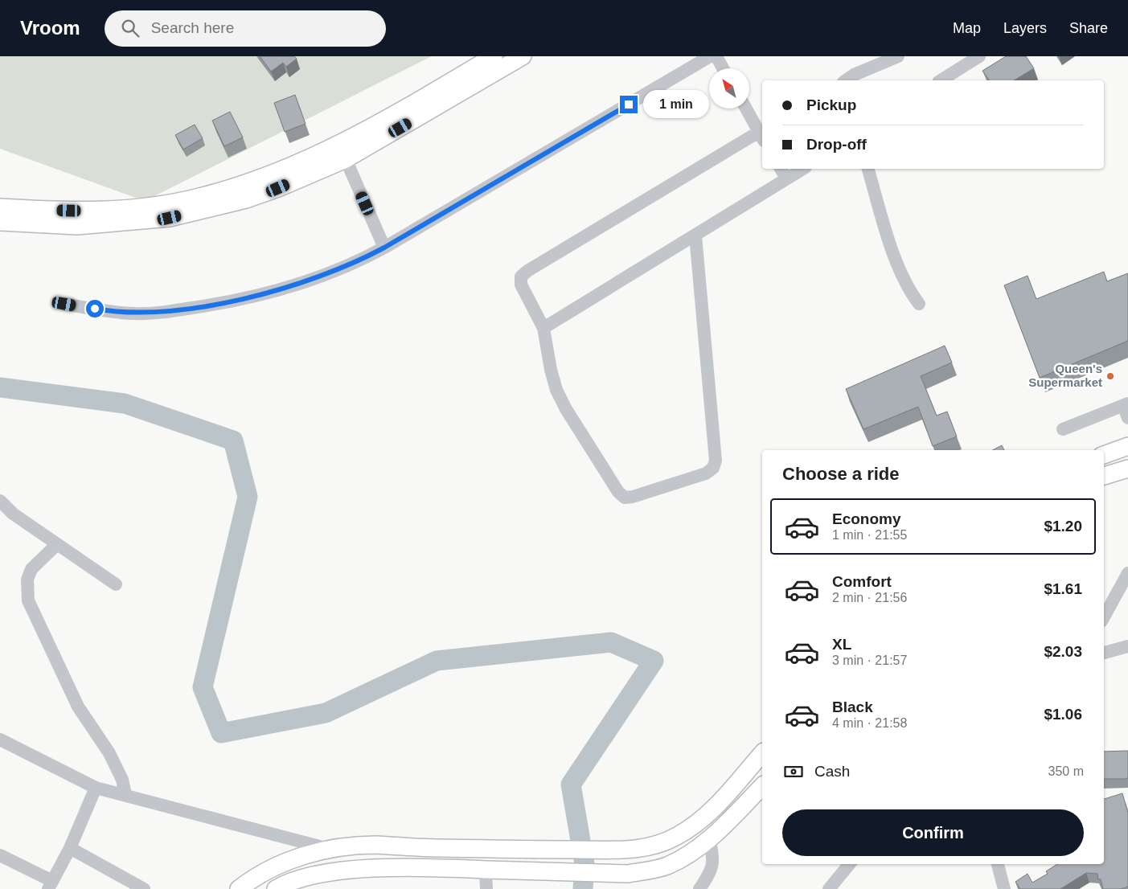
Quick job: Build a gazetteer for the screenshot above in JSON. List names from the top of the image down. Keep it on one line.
{"places":["Queen's Supermarket"],"north":"top left","page":{"header":"Vroom","search":"Search here","nav":["Map","Layers","Share"],"banner":["Pickup","Drop-off"],"bubble":"1 min","heading":"Choose a ride","list":[{"name":"Economy","note":"1 min · 21:55","value":"$1.20"},{"name":"Comfort","note":"2 min · 21:56","value":"$1.61"},{"name":"XL","note":"3 min · 21:57","value":"$2.03"},{"name":"Black","note":"4 min · 21:58","value":"$1.06"}],"pay":["Cash","350 m"],"buttons":"Confirm"}}
